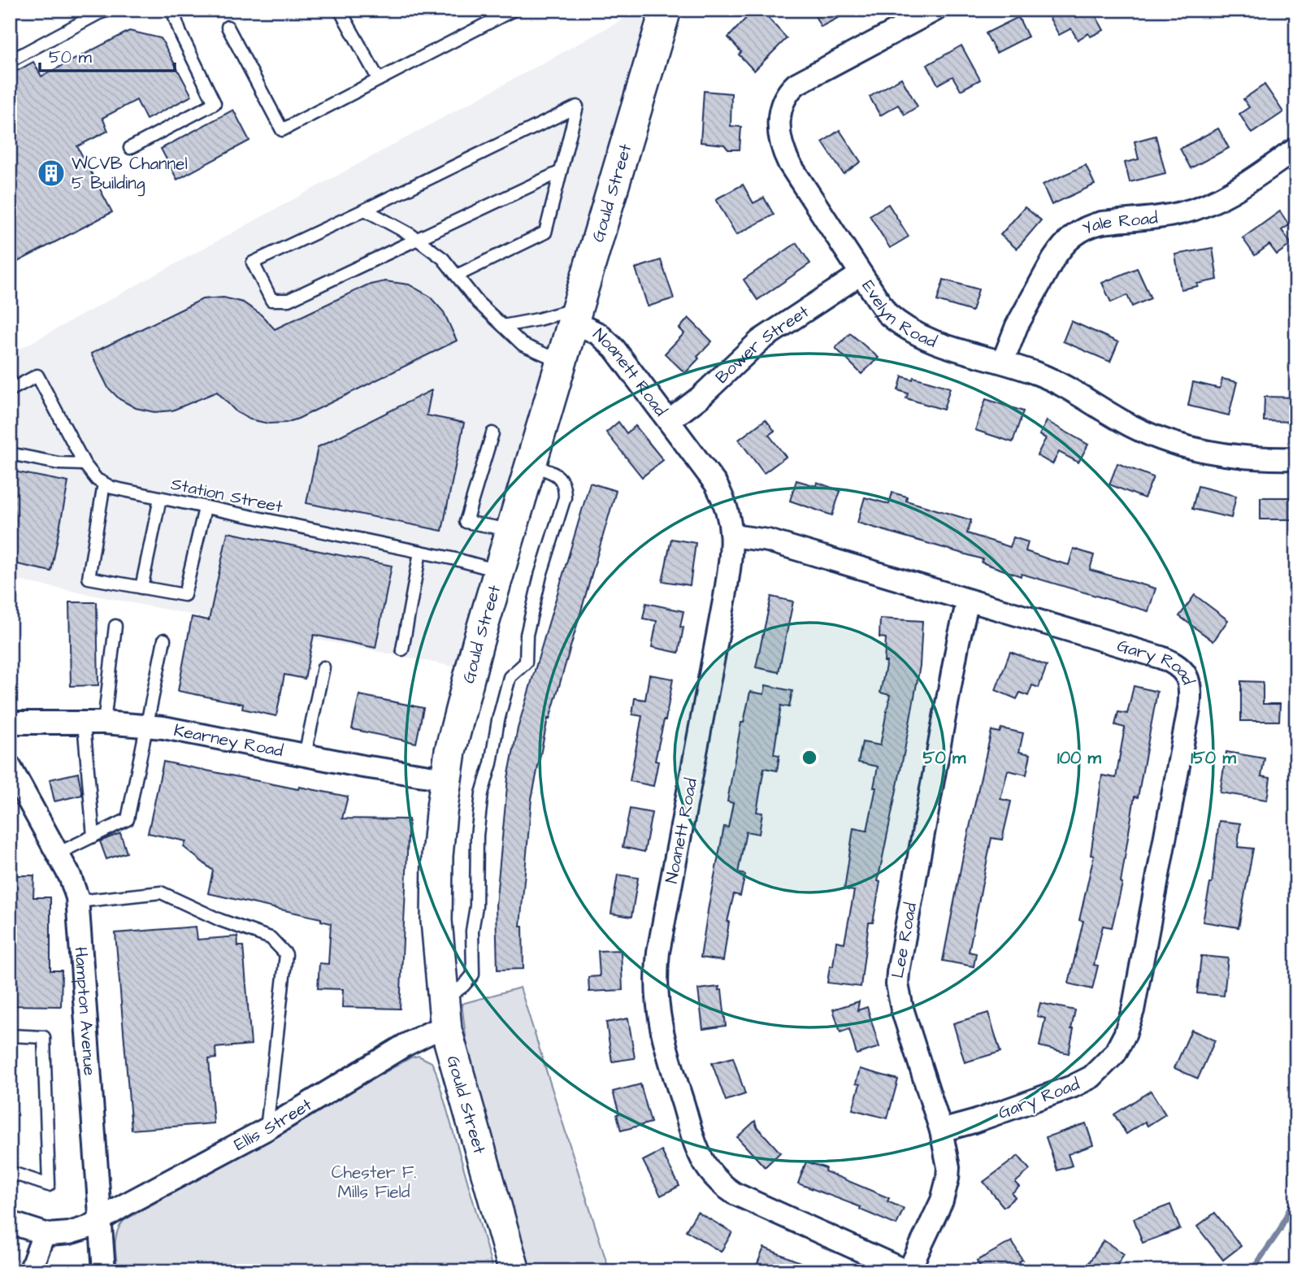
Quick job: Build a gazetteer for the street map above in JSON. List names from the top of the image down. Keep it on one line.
{"streets":{"main road":["Gould Street"],"street":["Yale Road","Evelyn Road","Bower Street","Noanett Road","Gary Road","Kearney Road","Lee Road","Hampton Avenue","Ellis Street"],"lane":["Station Street"]},"crossings":[["Gould Street","Noanett Road"],["Gould Street","Station Street"],["Gould Street","Kearney Road"],["Gould Street","Ellis Street"],["Yale Road","Evelyn Road"],["Evelyn Road","Bower Street"],["Bower Street","Noanett Road"],["Noanett Road","Gary Road"],["Noanett Road","Lee Road"],["Gary Road","Lee Road"],["Hampton Avenue","Ellis Street"]],"parks":["Chester F. Mills Field"],"places":{"building":["WCVB Channel 5 Building"]},"scale_bar":"50 m","rings":["50 m","100 m","150 m"]}
